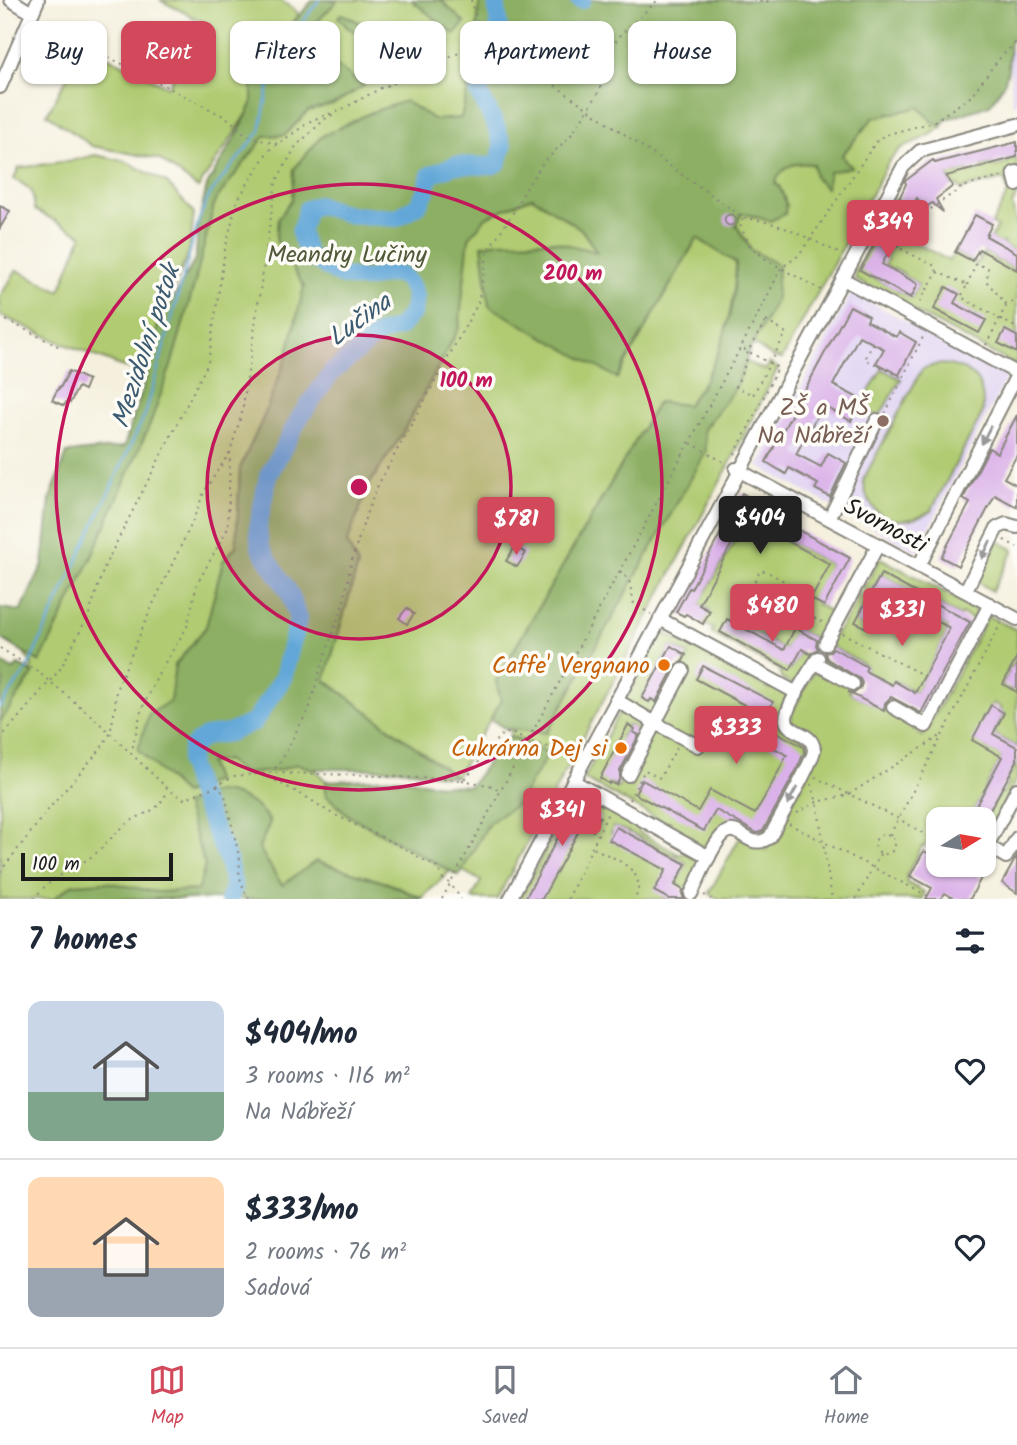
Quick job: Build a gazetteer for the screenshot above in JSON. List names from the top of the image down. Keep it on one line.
{"streets":{"street":["Svornosti"]},"water":["Lučina","Mezidolní potok"],"parks":["Meandry Lučiny"],"places":["ZŠ a MŠ Na Nábřeží","Caffe' Vergnano","Cukrárna Dej si"],"scale_bar":"100 m","north":"right","page":{"chip":["Buy","Rent","Filters","New","Apartment","House"],"price":["$349","$404","$781","$480","$331","$333","$341"],"scale":"100 m","heading":"7 homes","list":[{"name":"$404/mo","note":"3 rooms · 116 m² · Na Nábřeží"},{"name":"$333/mo","note":"2 rooms · 76 m² · Sadová"}],"tabs":["Map","Saved","Home"]},"rings":["200 m","100 m"]}
